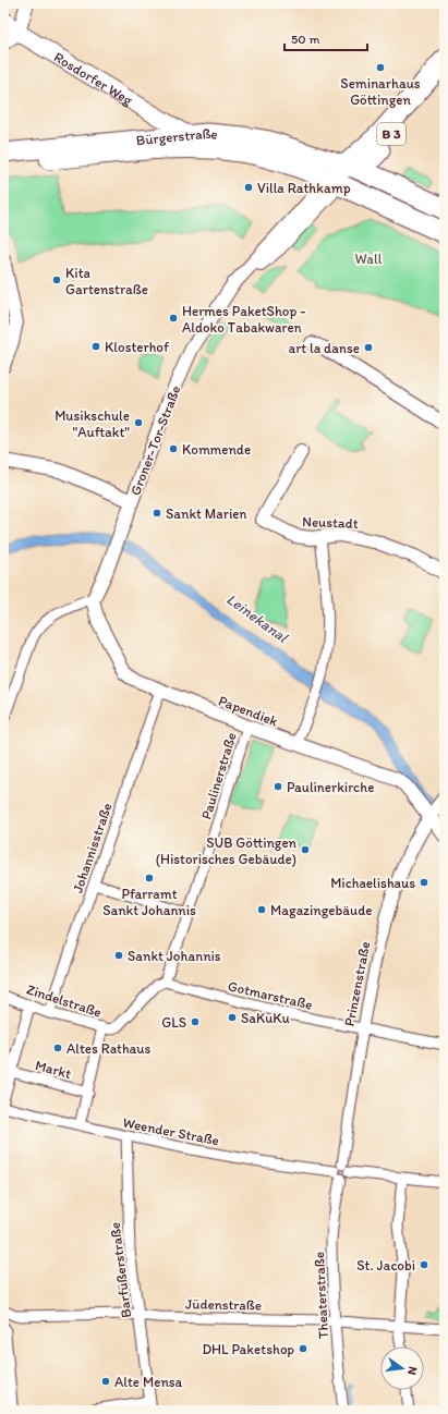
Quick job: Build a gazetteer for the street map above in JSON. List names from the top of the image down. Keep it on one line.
{"streets":{"main road":["B 3","Bürgerstraße","Groner-Tor-Straße"],"street":["Rosdorfer Weg","Neustadt","Papendiek","Paulinerstraße","Johannisstraße","Prinzenstraße","Gotmarstraße","Zindelstraße","Markt","Weender Straße","Barfüßerstraße","Theaterstraße","Jüdenstraße"]},"crossings":[["Rosdorfer Weg","Bürgerstraße"],["B 3","Bürgerstraße"],["B 3","Groner-Tor-Straße"],["Bürgerstraße","Groner-Tor-Straße"],["Groner-Tor-Straße","Papendiek"],["Papendiek","Paulinerstraße"],["Papendiek","Johannisstraße"],["Papendiek","Prinzenstraße"],["Paulinerstraße","Gotmarstraße"],["Paulinerstraße","Zindelstraße"],["Johannisstraße","Zindelstraße"],["Prinzenstraße","Gotmarstraße"],["Prinzenstraße","Weender Straße"],["Prinzenstraße","Theaterstraße"],["Gotmarstraße","Zindelstraße"],["Zindelstraße","Markt"],["Markt","Weender Straße"],["Weender Straße","Barfüßerstraße"],["Weender Straße","Theaterstraße"],["Barfüßerstraße","Jüdenstraße"],["Theaterstraße","Jüdenstraße"]],"water":["Leinekanal"],"parks":["Wall"],"places":["Seminarhaus Göttingen","Villa Rathkamp","Kita Gartenstraße","Hermes PaketShop - Aldoko Tabakwaren","Klosterhof","art la danse","Musikschule \"Auftakt\"","Kommende","Sankt Marien","Paulinerkirche","SUB Göttingen (Historisches Gebäude)","Pfarramt Sankt Johannis","Michaelishaus","Magazingebäude","Sankt Johannis","SaKuKu","GLS","Altes Rathaus","St. Jacobi","DHL Paketshop","Alte Mensa"],"scale_bar":"50 m","north":"right"}
